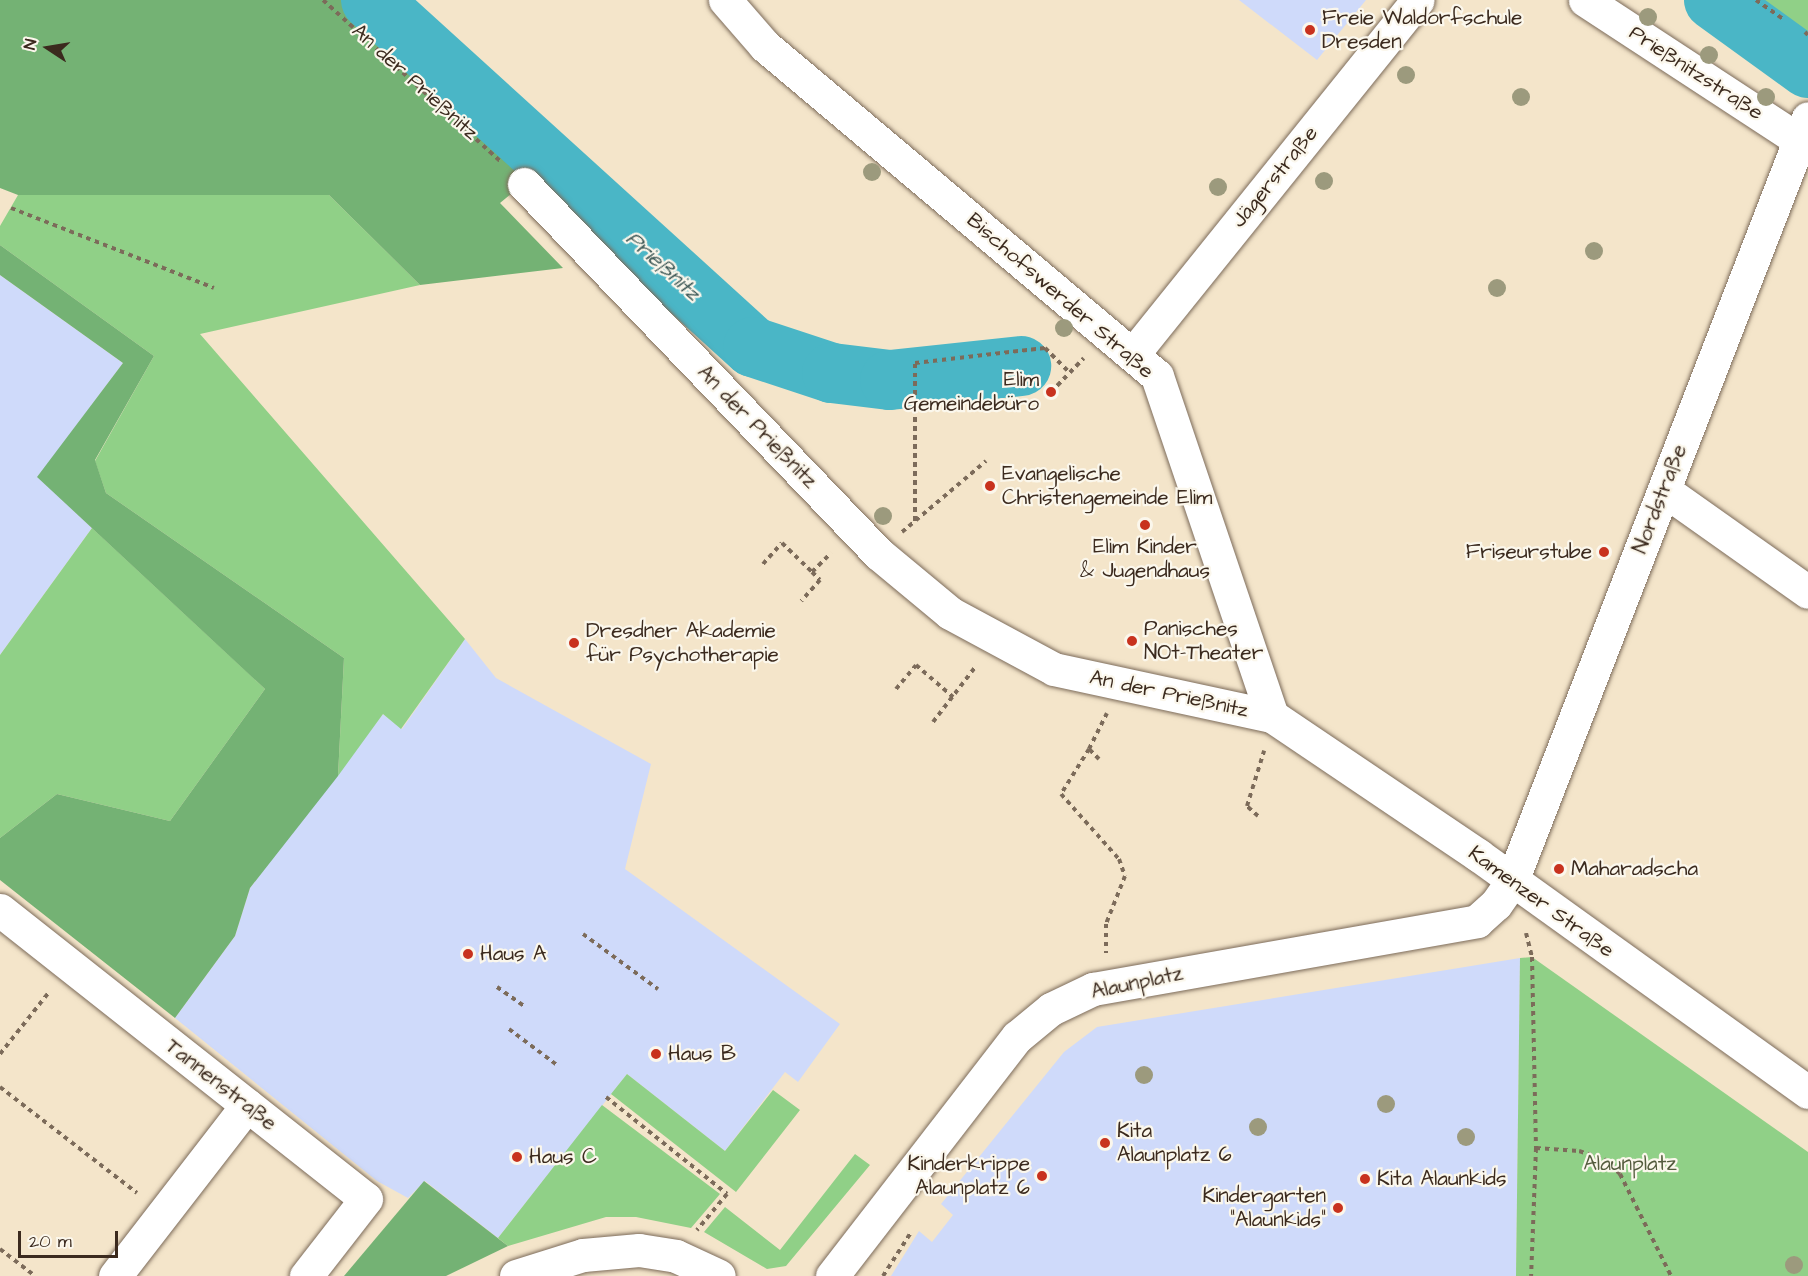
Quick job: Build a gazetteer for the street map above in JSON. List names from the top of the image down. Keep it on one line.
{"streets":{"street":["Prießnitzstraße","An der Prießnitz","Jägerstraße","Bischofswerder Straße","Nordstraße","Kamenzer Straße","Alaunplatz","Tannenstraße"]},"crossings":[["Prießnitzstraße","Nordstraße"],["An der Prießnitz","Bischofswerder Straße"],["An der Prießnitz","Kamenzer Straße"],["Jägerstraße","Bischofswerder Straße"],["Bischofswerder Straße","Kamenzer Straße"],["Nordstraße","Kamenzer Straße"],["Nordstraße","Alaunplatz"],["Kamenzer Straße","Alaunplatz"]],"water":["Prießnitz"],"parks":["Alaunplatz"],"places":["Freie Waldorfschule Dresden","Elim Gemeindebüro","Evangelische Christengemeinde Elim","Elim Kinder & Jugendhaus","Friseurstube","Panisches NOt-Theater","Dresdner Akademie für Psychotherapie","Maharadscha","Haus A","Haus B","Kita Alaunplatz 6","Haus C","Kinderkrippe Alaunplatz 6","Kita Alaunkids","Kindergarten \"Alaunkids\""],"scale_bar":"20 m","north":"left"}
